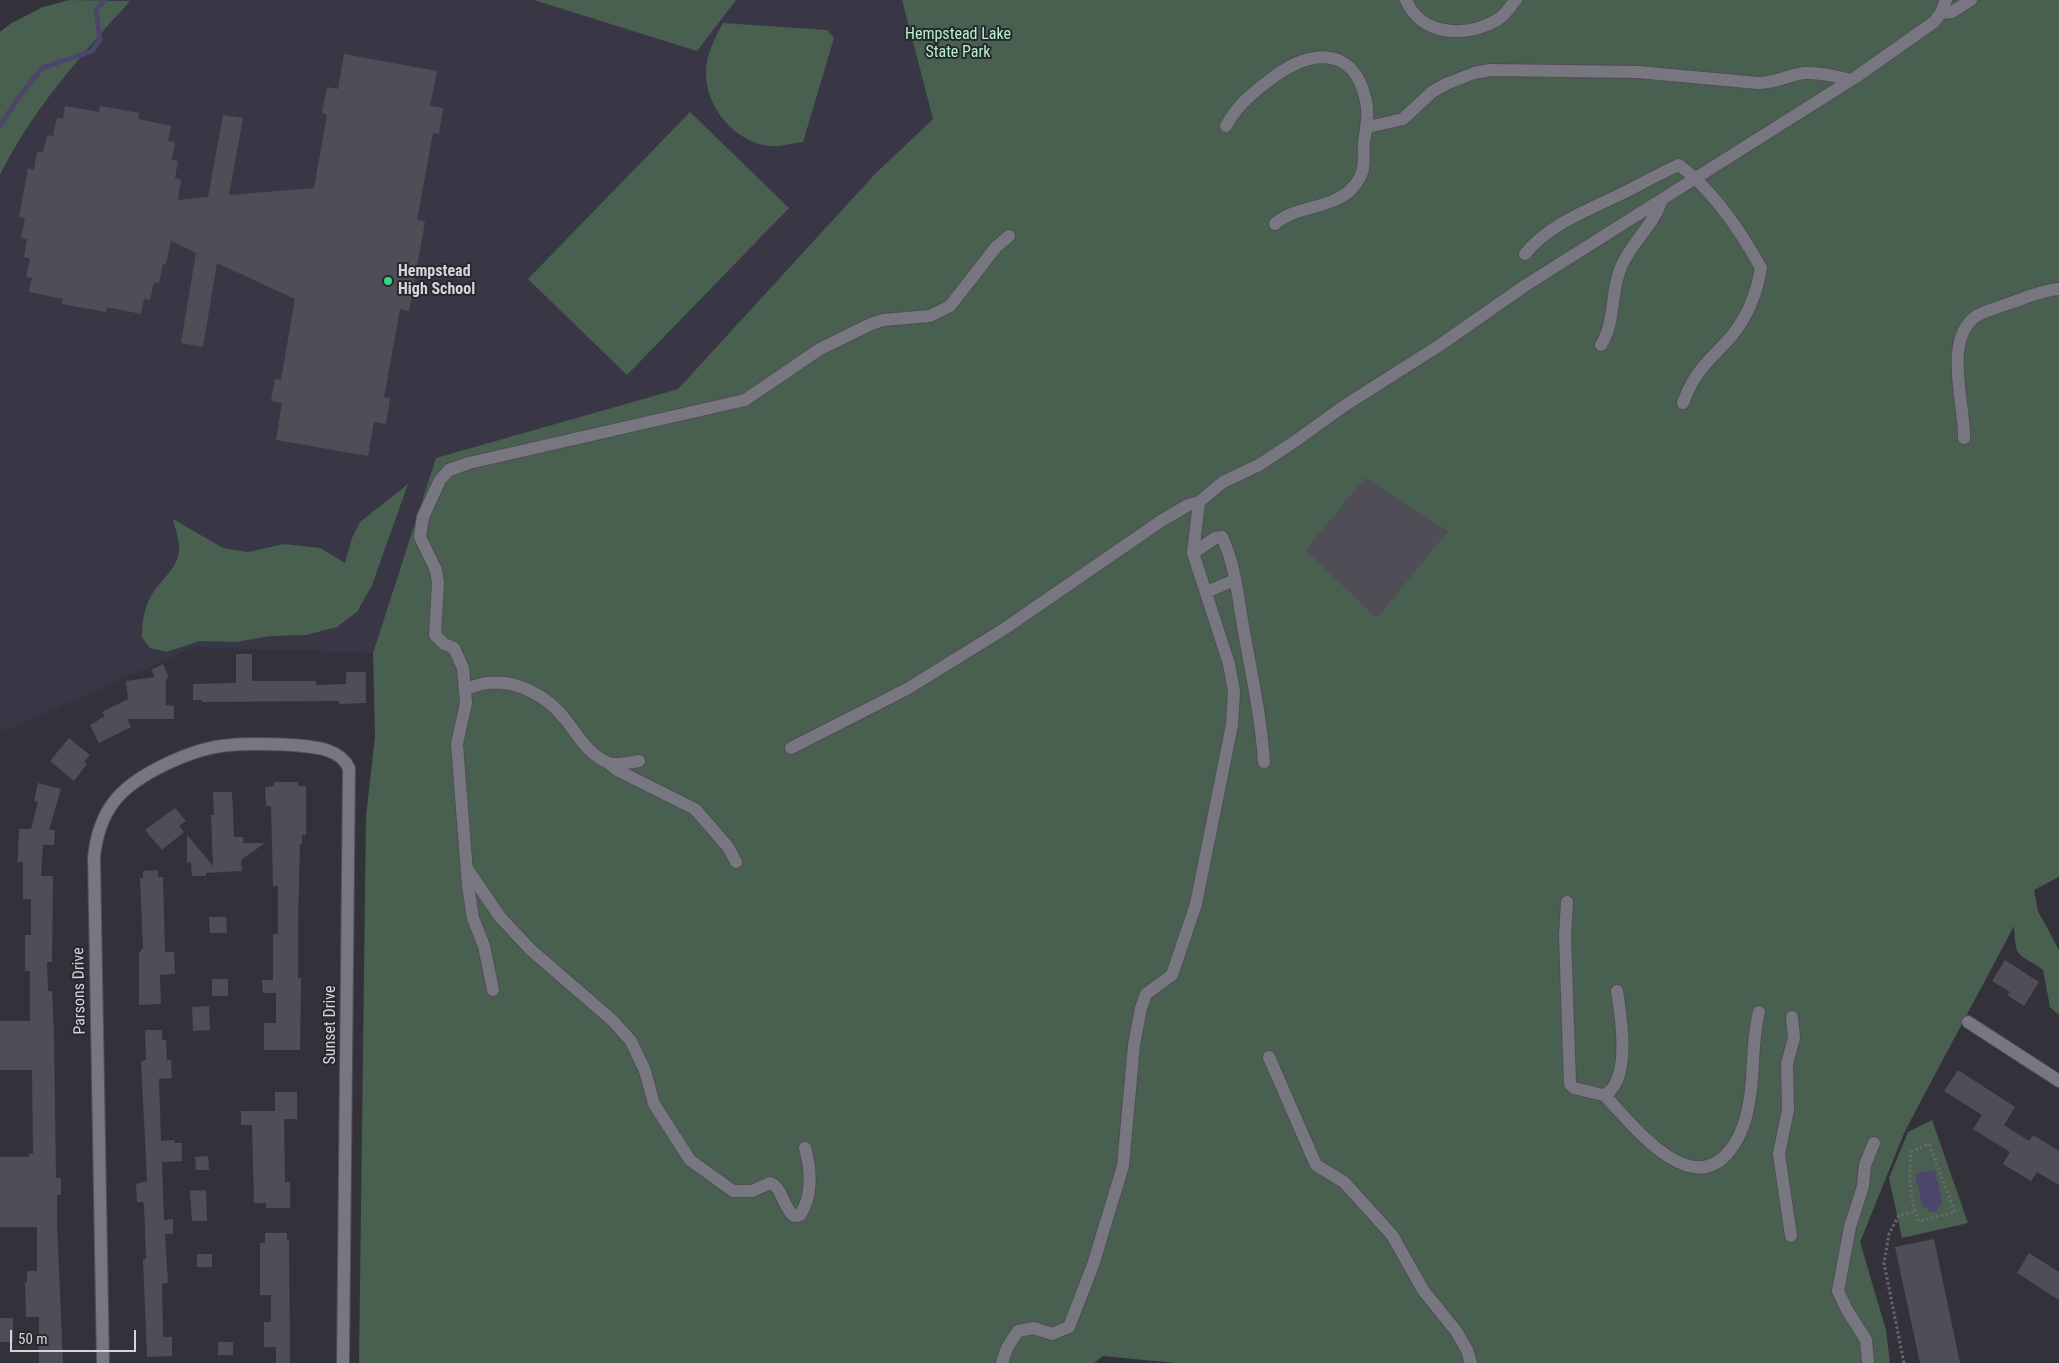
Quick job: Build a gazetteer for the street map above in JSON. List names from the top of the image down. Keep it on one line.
{"streets":{"street":["Parsons Drive","Sunset Drive"]},"crossings":[["Parsons Drive","Sunset Drive"]],"parks":["Hempstead Lake State Park"],"places":["Hempstead High School"],"scale_bar":"50 m"}
